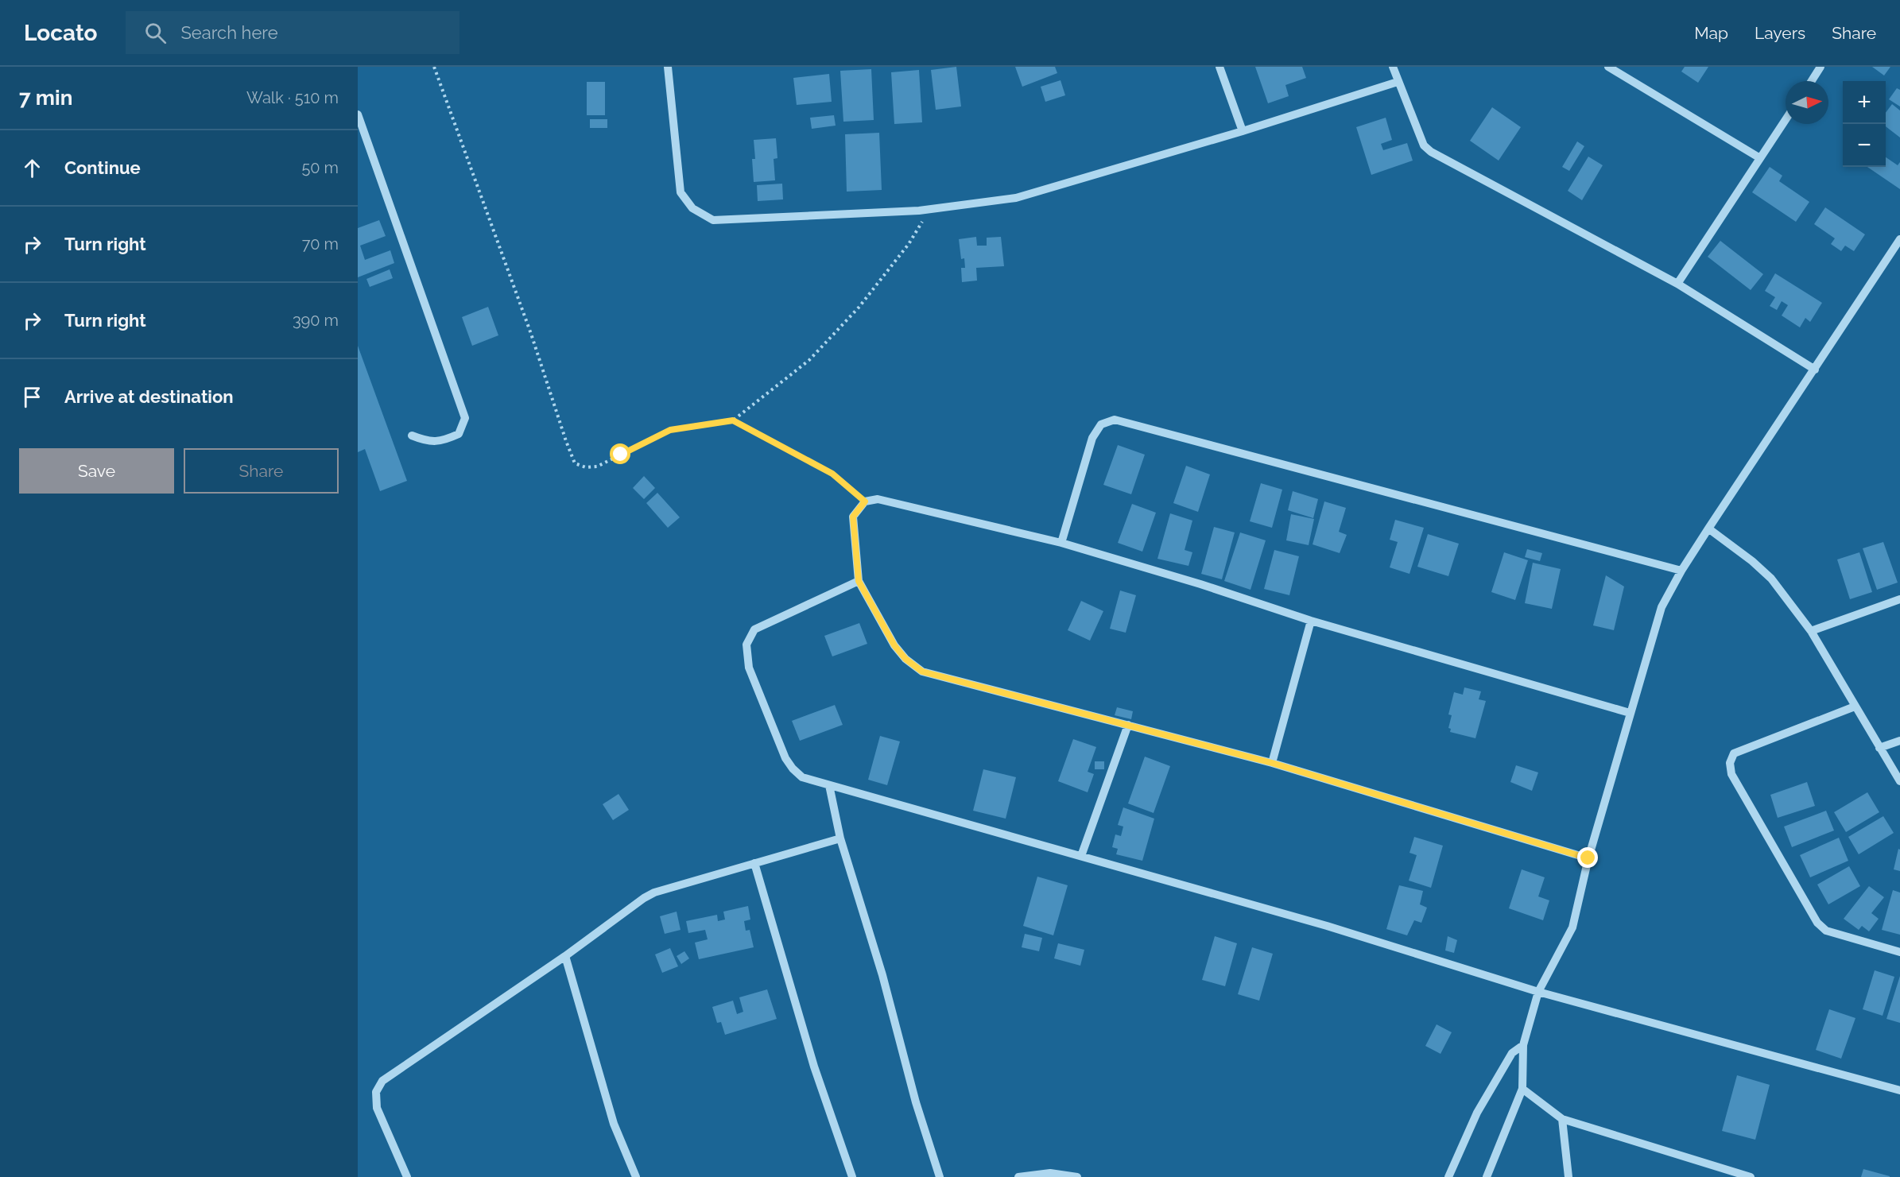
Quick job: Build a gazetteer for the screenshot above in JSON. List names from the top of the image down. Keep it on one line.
{"north":"right","page":{"header":"Locato","search":"Search here","nav":["Map","Layers","Share"],"heading":["7 min","Walk · 510 m"],"map_buttons":["+","−"],"list":[["Continue","50 m"],["Turn right","70 m"],["Turn right","390 m"],"Arrive at destination"],"buttons":["Save","Share"]}}
